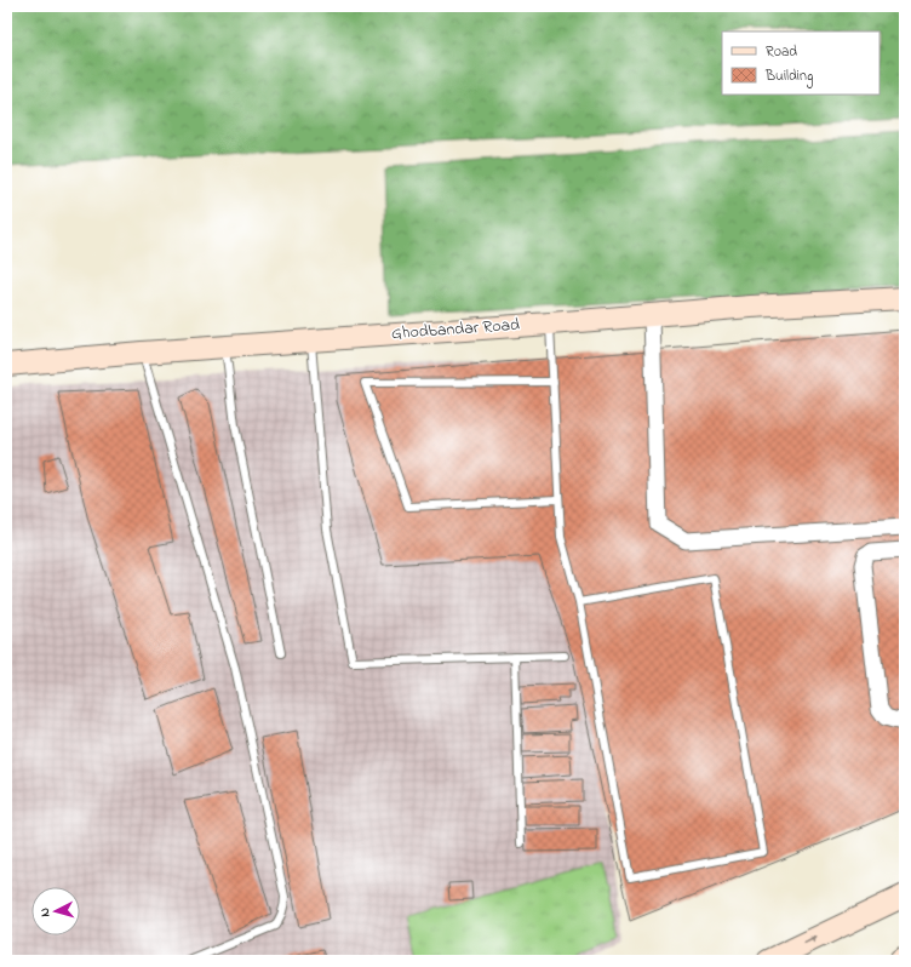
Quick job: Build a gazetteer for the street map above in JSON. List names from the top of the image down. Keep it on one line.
{"streets":{"street":["Ghodbandar Road"]},"legend":["Road","Building"],"north":"left"}
